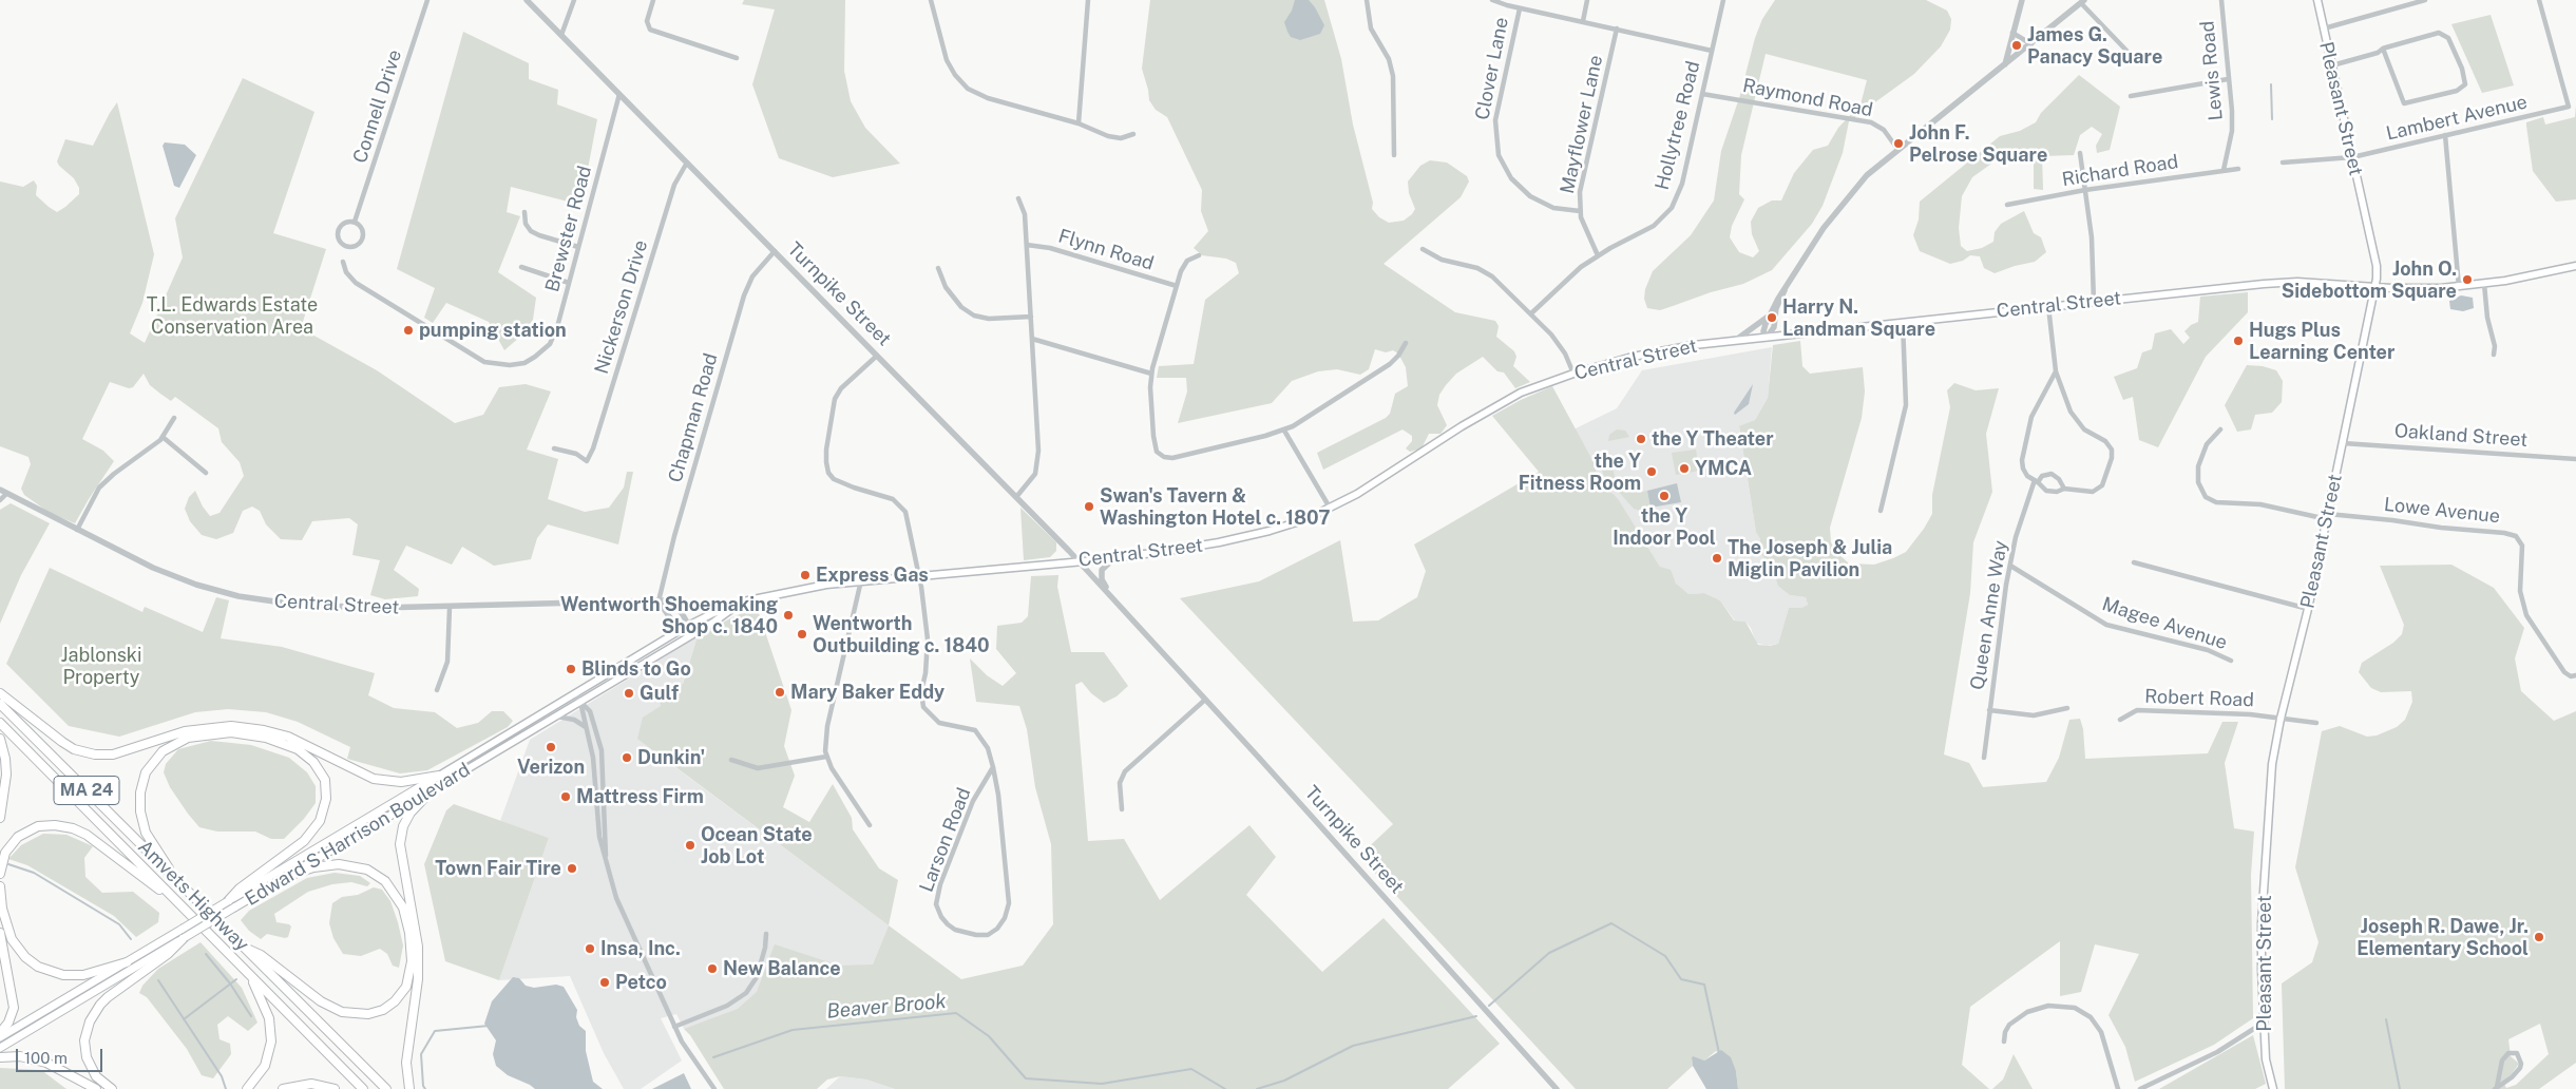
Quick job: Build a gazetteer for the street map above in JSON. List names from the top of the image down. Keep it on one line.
{"streets":{"highway":["MA 24","Amvets Highway"],"main road":["Pleasant Street","Central Street","Edward S Harrison Boulevard"],"street":["Clover Lane","Lewis Road","Raymond Road","Connell Drive","Lambert Avenue","Mayflower Lane","Hollytree Road","Richard Road","Brewster Road","Flynn Road","Turnpike Street","Nickerson Drive","Chapman Road","Oakland Street","Lowe Avenue","Queen Anne Way","Magee Avenue","Robert Road","Larson Road"]},"crossings":[["Clover Lane","Mayflower Lane"],["Lewis Road","Richard Road"],["Raymond Road","Hollytree Road"],["Pleasant Street","Lambert Avenue"],["Pleasant Street","Central Street"],["Pleasant Street","Oakland Street"],["Pleasant Street","Lowe Avenue"],["Pleasant Street","Robert Road"],["Mayflower Lane","Hollytree Road"],["Brewster Road","Turnpike Street"],["Turnpike Street","Central Street"],["Turnpike Street","Nickerson Drive"],["Turnpike Street","Chapman Road"],["Central Street","Chapman Road"],["Central Street","Edward S Harrison Boulevard"],["Central Street","Larson Road"],["Queen Anne Way","Magee Avenue"]],"water":["Beaver Brook"],"parks":["T.L. Edwards Estate Conservation Area","Jablonski Property"],"places":["James G. Panacy Square","John F. Pelrose Square","John O. Sidebottom Square","Harry N. Landman Square","pumping station","Hugs Plus Learning Center","the Y Theater","YMCA","the Y Fitness Room","the Y Indoor Pool","Swan's Tavern & Washington Hotel c. 1807","The Joseph & Julia Miglin Pavilion","Express Gas","Wentworth Shoemaking Shop c. 1840","Wentworth Outbuilding c. 1840","Blinds to Go","Mary Baker Eddy","Gulf","Verizon","Dunkin'","Mattress Firm","Ocean State Job Lot","Town Fair Tire","Joseph R. Dawe, Jr. Elementary School","Insa, Inc.","New Balance","Petco"],"scale_bar":"100 m"}
